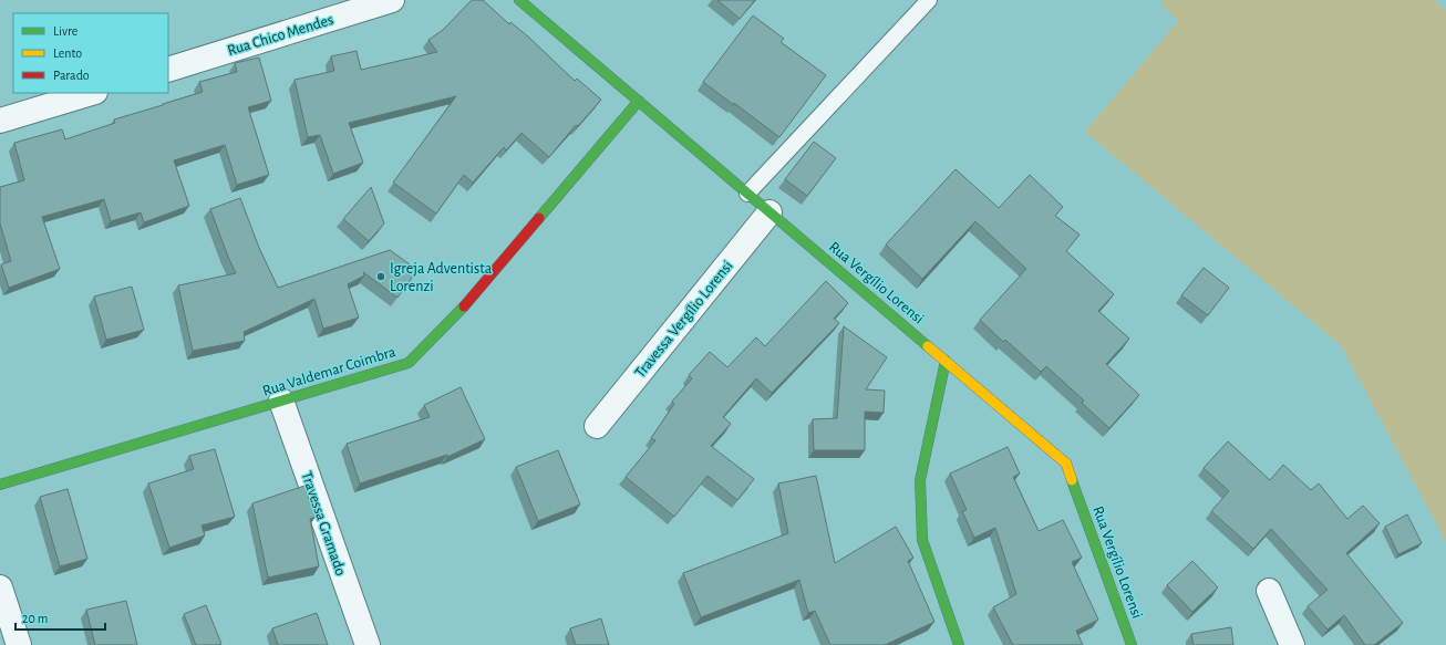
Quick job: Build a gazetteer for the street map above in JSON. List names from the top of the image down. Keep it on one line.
{"streets":{"street":["Rua Chico Mendes","Rua Vergílio Lorensi","Travessa Vergílio Lorensi","Rua Valdemar Coimbra","Travessa Gramado"]},"crossings":[["Rua Vergílio Lorensi","Travessa Vergílio Lorensi"],["Rua Vergílio Lorensi","Rua Valdemar Coimbra"],["Rua Valdemar Coimbra","Travessa Gramado"]],"places":["Igreja Adventista Lorenzi"],"legend":["Livre","Lento","Parado"],"scale_bar":"20 m"}
